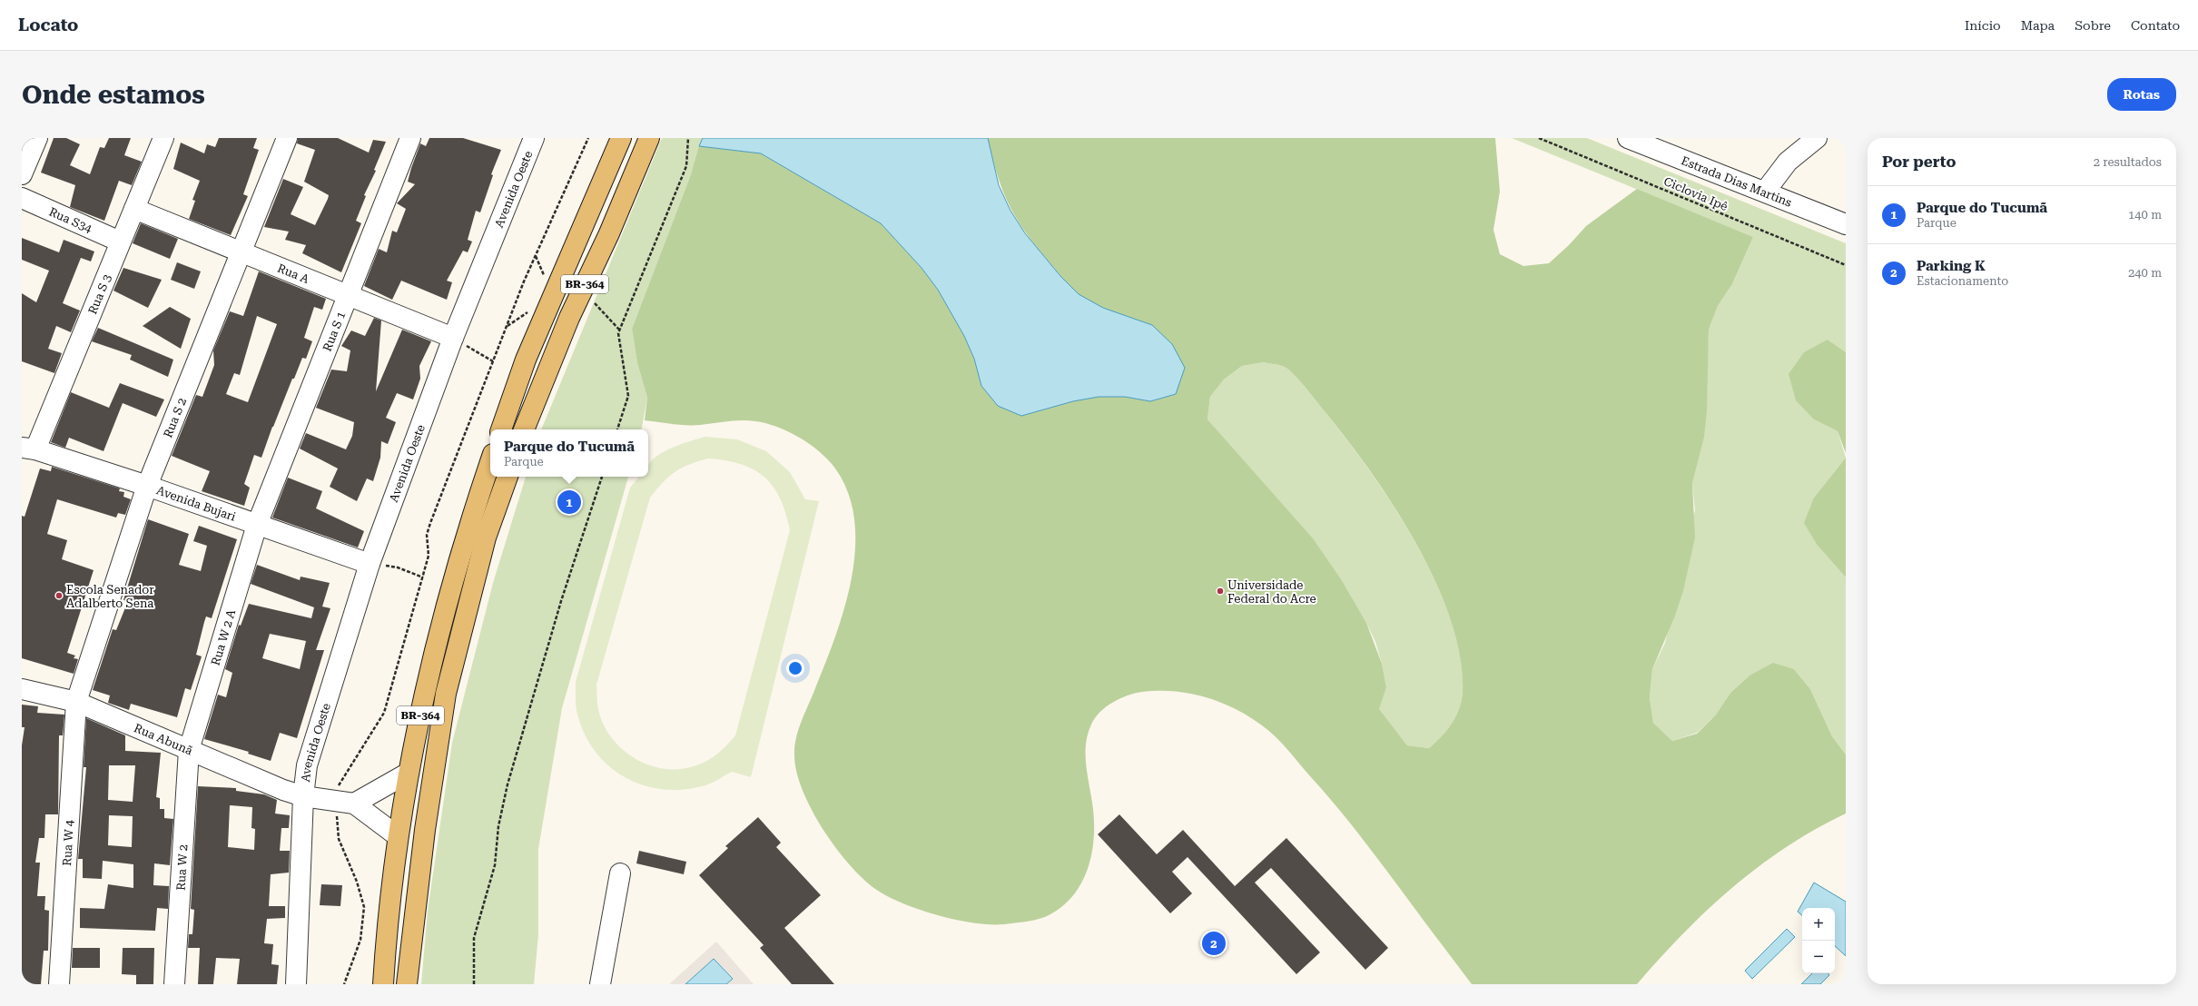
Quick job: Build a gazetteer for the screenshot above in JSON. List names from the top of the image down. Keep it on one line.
{"streets":{"main road":["BR-364"],"street":["Estrada Dias Martins","Avenida Oeste","Rua S34","Rua A","Rua S 3","Rua S 1","Rua S 2","Avenida Bujari","Rua W 2 A","Rua Abunã","Rua W 4","Rua W 2"],"path":["Ciclovia Ipê"]},"crossings":[["Avenida Oeste","Rua A"],["Avenida Oeste","BR-364"],["Avenida Oeste","Avenida Bujari"],["Avenida Oeste","Rua Abunã"],["Rua S34","Rua S 3"],["Rua A","Rua S 3"],["Rua A","Rua S 1"],["Rua A","Rua S 2"],["Rua S 3","Avenida Bujari"],["Rua S 1","Avenida Bujari"],["Rua S 1","Rua W 2 A"],["Rua S 2","Avenida Bujari"],["Rua S 2","Rua Abunã"],["Rua S 2","Rua W 4"],["Avenida Bujari","Rua W 2 A"],["Rua W 2 A","Rua Abunã"],["Rua W 2 A","Rua W 2"],["Rua Abunã","Rua W 4"],["Rua Abunã","Rua W 2"]],"places":["Universidade Federal do Acre","Escola Senador Adalberto Sena"],"page":{"header":"Locato","nav":["Início","Mapa","Sobre","Contato"],"buttons":"Rotas","title":"Onde estamos","heading":["Por perto","2 resultados"],"list":[{"mark":"1","name":"Parque do Tucumã","note":"Parque","value":"140 m"},{"mark":"2","name":"Parking K","note":"Estacionamento","value":"240 m"}],"popup":["Parque do Tucumã","Parque"],"pins":["1","2"],"map_buttons":["+","−"]}}
